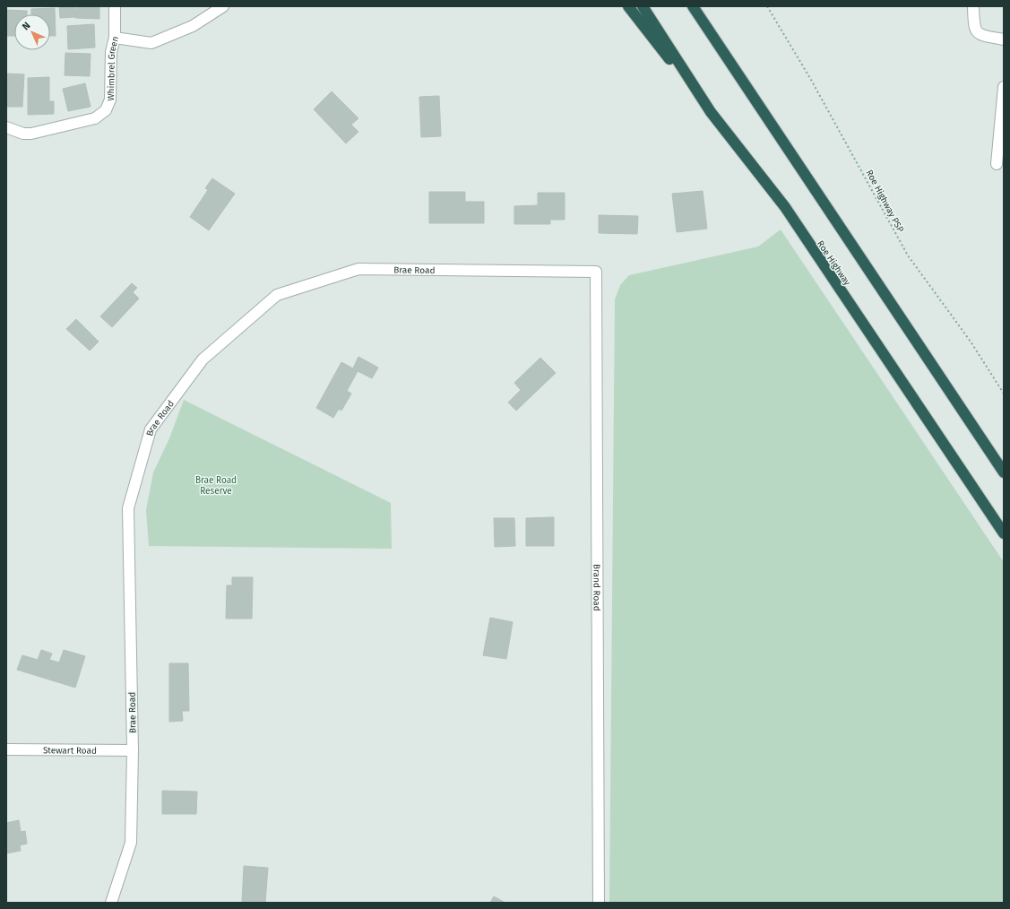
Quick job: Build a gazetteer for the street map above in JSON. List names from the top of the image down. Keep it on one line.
{"streets":{"highway":["Roe Highway"],"street":["Whimbrel Green","Brae Road","Brand Road","Stewart Road"],"path":["Roe Highway PSP"]},"crossings":[["Brae Road","Brand Road"],["Brae Road","Stewart Road"]],"parks":["Brae Road Reserve"],"north":"top left"}
